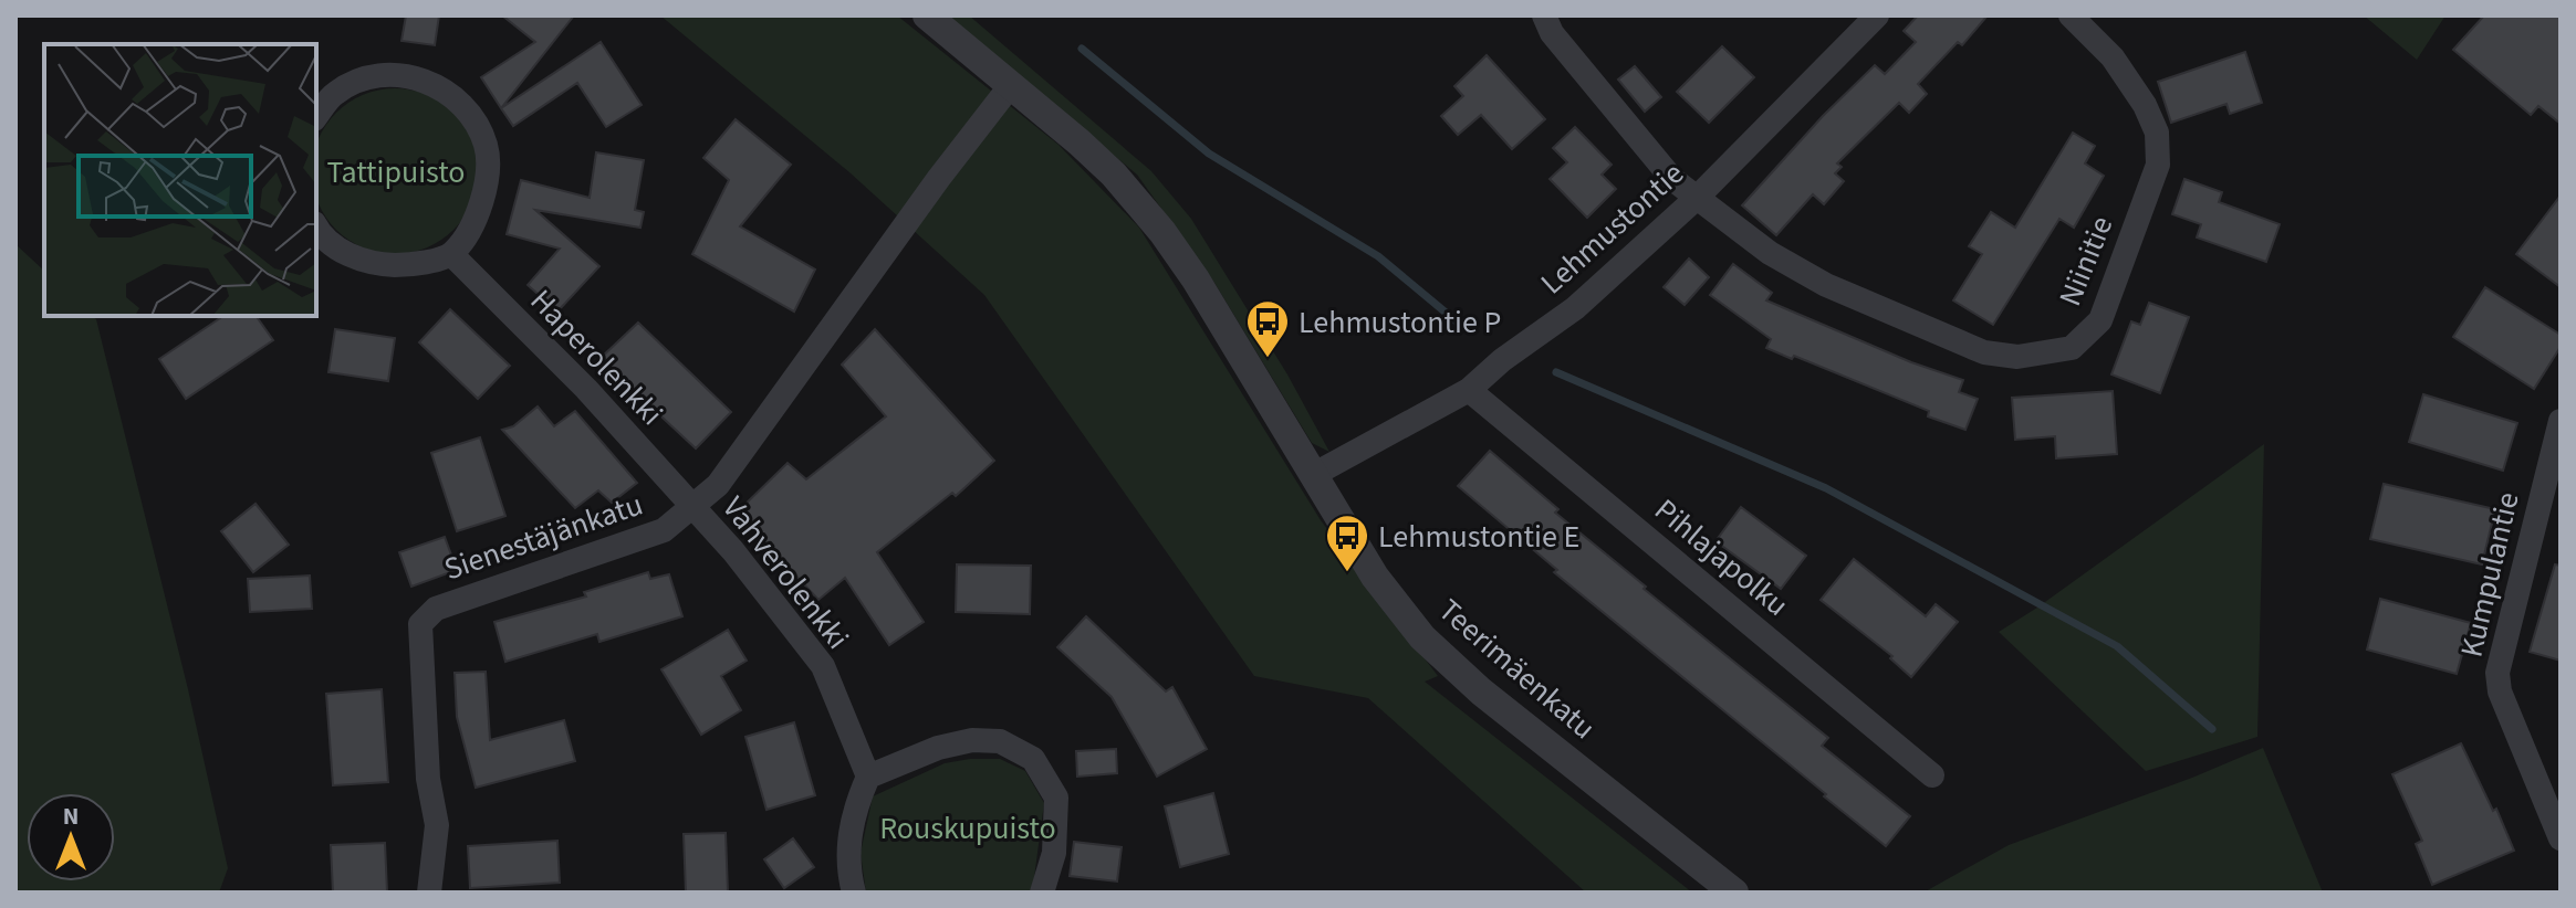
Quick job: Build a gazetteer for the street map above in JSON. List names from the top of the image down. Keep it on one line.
{"streets":{"street":["Lehmustontie","Niinitie","Haperolenkki","Sienestäjänkatu","Pihlajapolku","Vahverolenkki","Kumpulantie","Teerimäenkatu"]},"crossings":[["Lehmustontie","Niinitie"],["Lehmustontie","Pihlajapolku"],["Lehmustontie","Teerimäenkatu"],["Haperolenkki","Sienestäjänkatu"],["Haperolenkki","Vahverolenkki"],["Sienestäjänkatu","Vahverolenkki"],["Sienestäjänkatu","Teerimäenkatu"]],"parks":["Tattipuisto","Rouskupuisto"],"places":{"bus stop":["Lehmustontie P","Lehmustontie E"]},"north":"top"}
